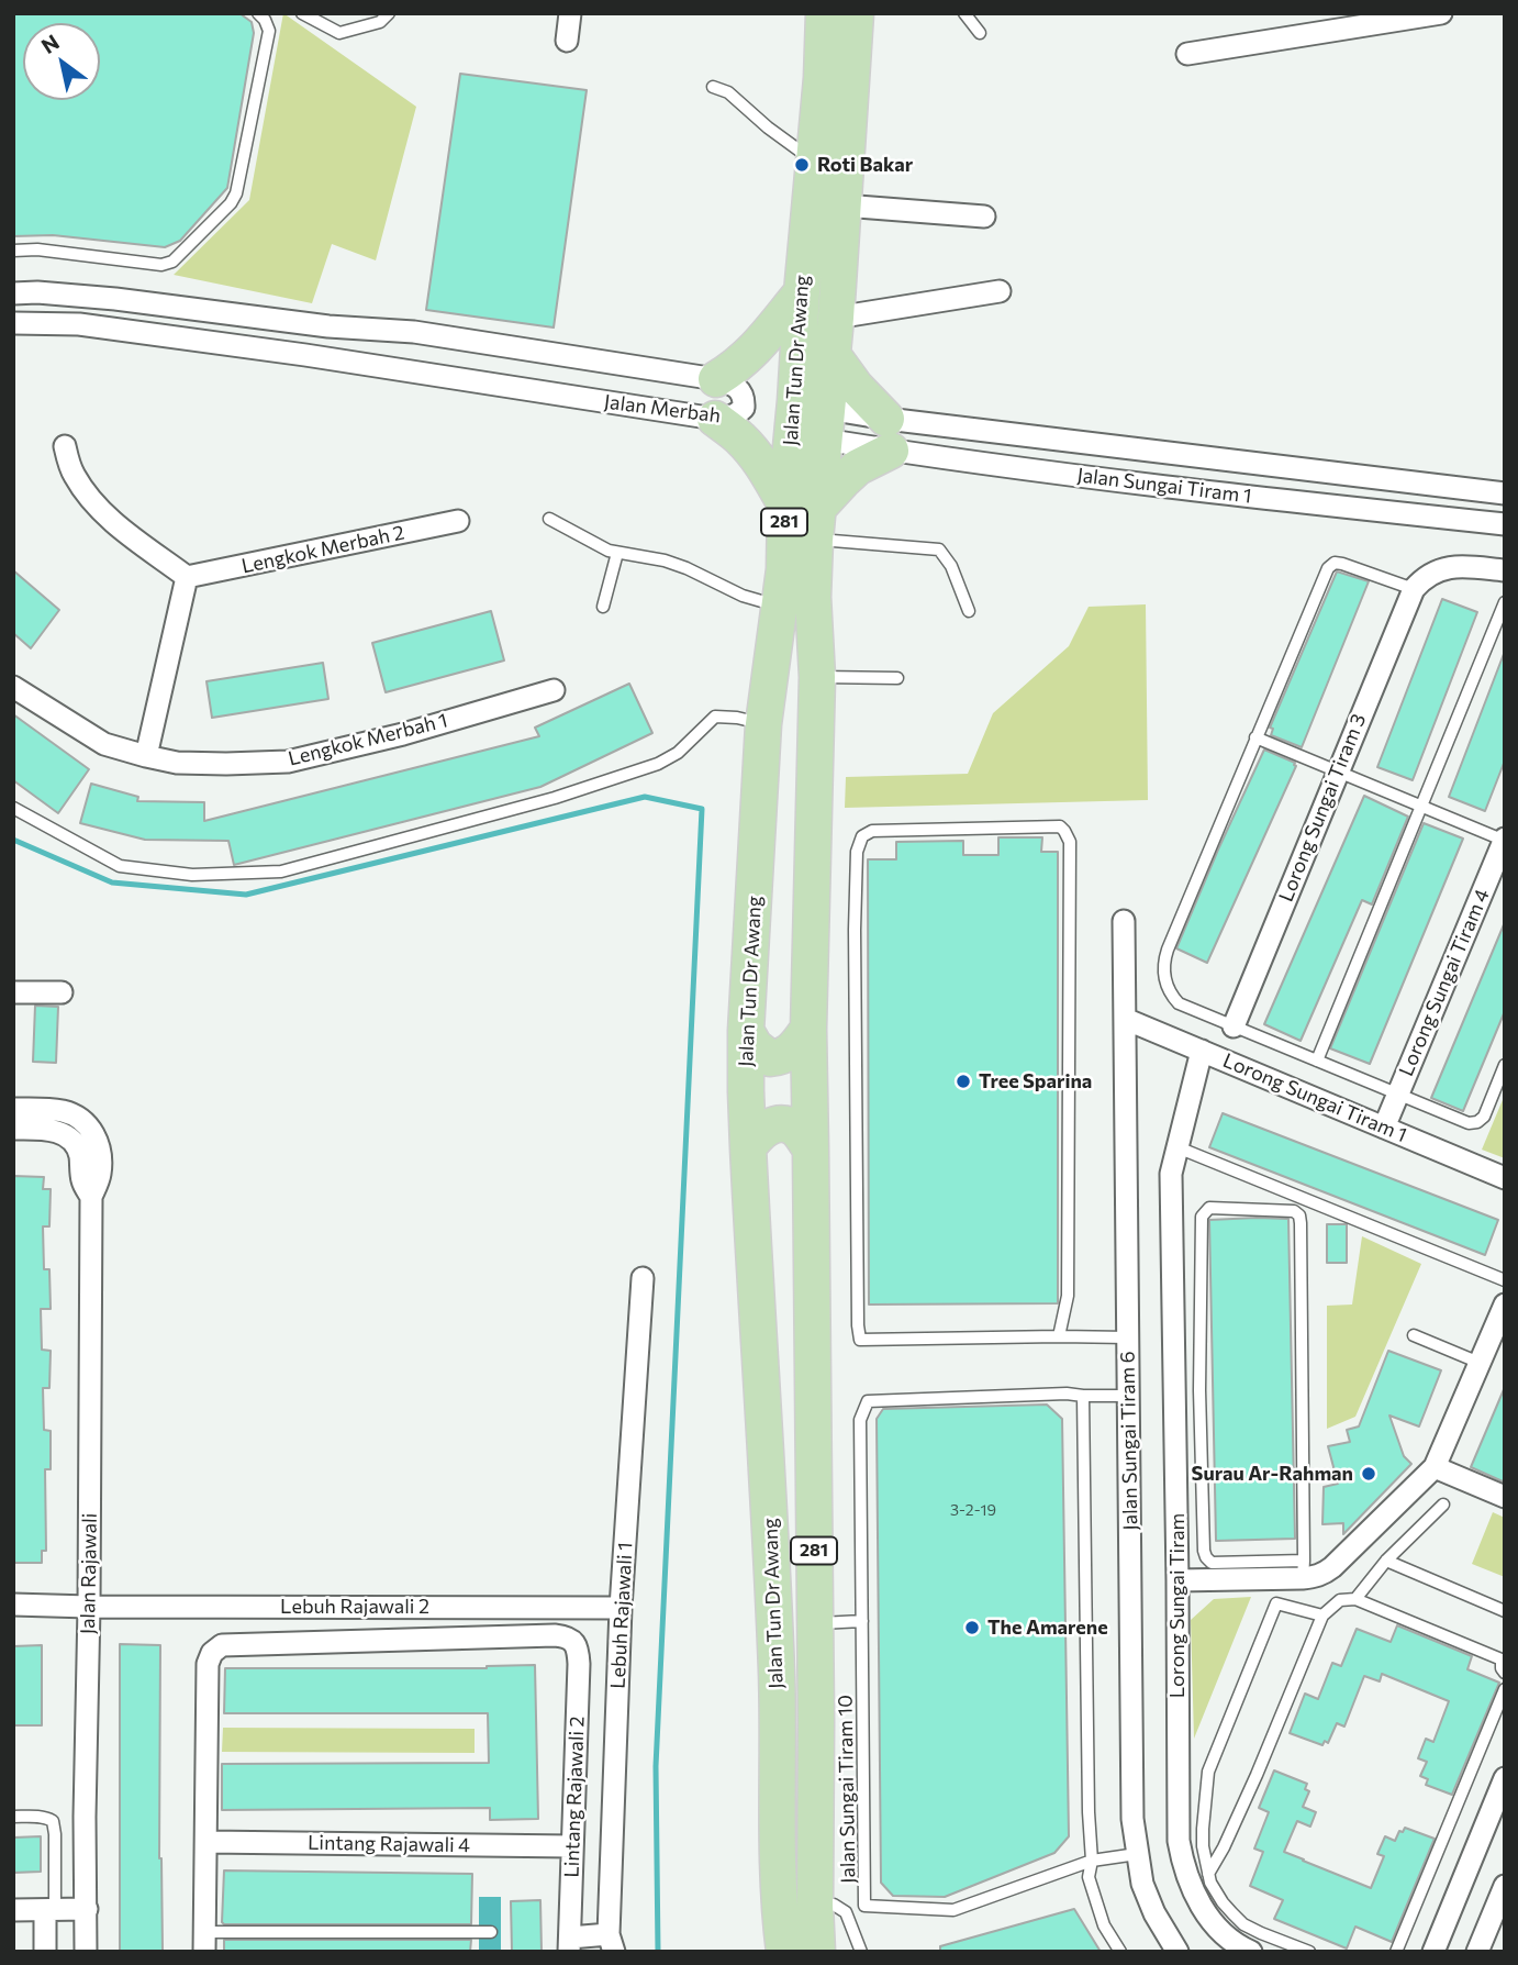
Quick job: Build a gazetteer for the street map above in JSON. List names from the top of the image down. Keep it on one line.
{"streets":{"main road":["Jalan Tun Dr Awang","281"],"street":["Jalan Merbah","Jalan Sungai Tiram 1","Lengkok Merbah 2","Lengkok Merbah 1","Lorong Sungai Tiram 3","Lorong Sungai Tiram 4","Lorong Sungai Tiram 1","Jalan Sungai Tiram 6","Jalan Rajawali","Lorong Sungai Tiram","Lebuh Rajawali 2","Lebuh Rajawali 1","Lintang Rajawali 2","Lintang Rajawali 4"],"lane":["Jalan Sungai Tiram 10"]},"crossings":[["Jalan Tun Dr Awang","Jalan Sungai Tiram 1"],["Lorong Sungai Tiram 4","Lorong Sungai Tiram 1"],["Lorong Sungai Tiram 1","Jalan Sungai Tiram 6"],["Lorong Sungai Tiram 1","Lorong Sungai Tiram"],["Jalan Rajawali","Lebuh Rajawali 2"],["Lebuh Rajawali 2","Lebuh Rajawali 1"],["Lintang Rajawali 2","Lintang Rajawali 4"]],"places":["Roti Bakar","Tree Sparina","Surau Ar-Rahman","The Amarene"],"house_numbers":["3-2-19"],"north":"top left"}
